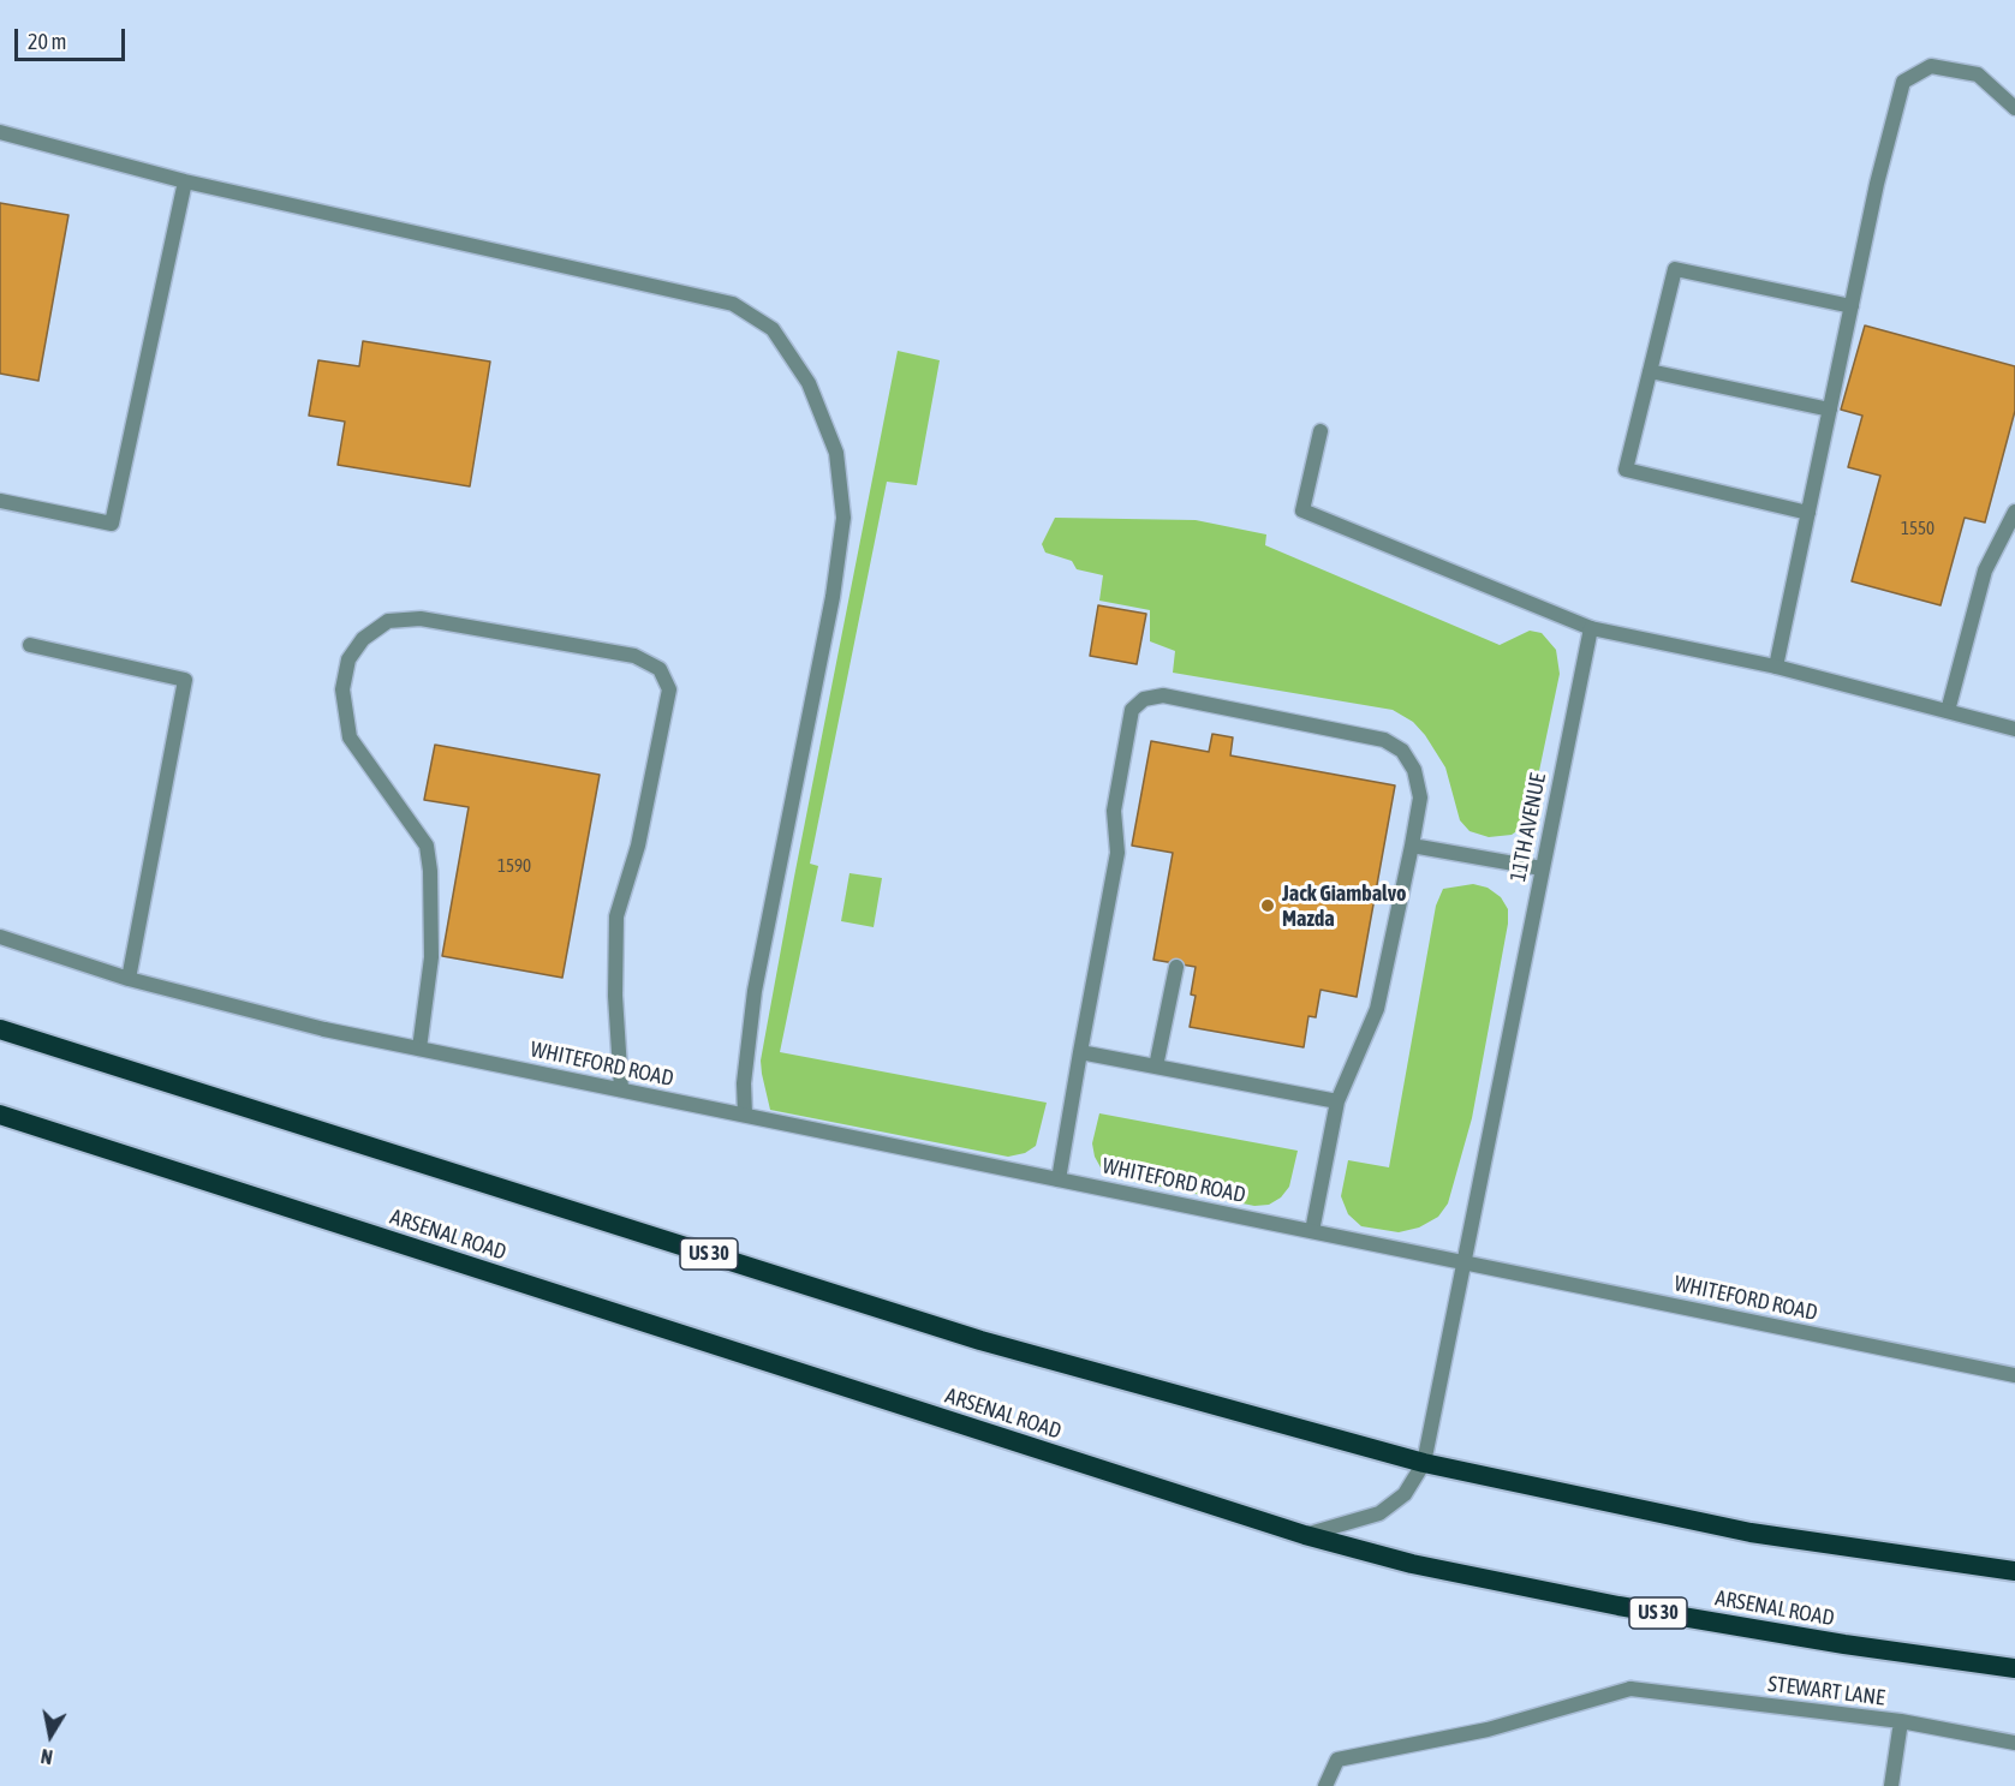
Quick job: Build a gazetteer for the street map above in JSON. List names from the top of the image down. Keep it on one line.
{"streets":{"highway":["ARSENAL ROAD","US 30"],"street":["11TH AVENUE","WHITEFORD ROAD","STEWART LANE"]},"crossings":[["11TH AVENUE","WHITEFORD ROAD"],["11TH AVENUE","US 30"]],"places":["Jack Giambalvo Mazda"],"house_numbers":["1550","1590"],"scale_bar":"20 m","north":"bottom"}
